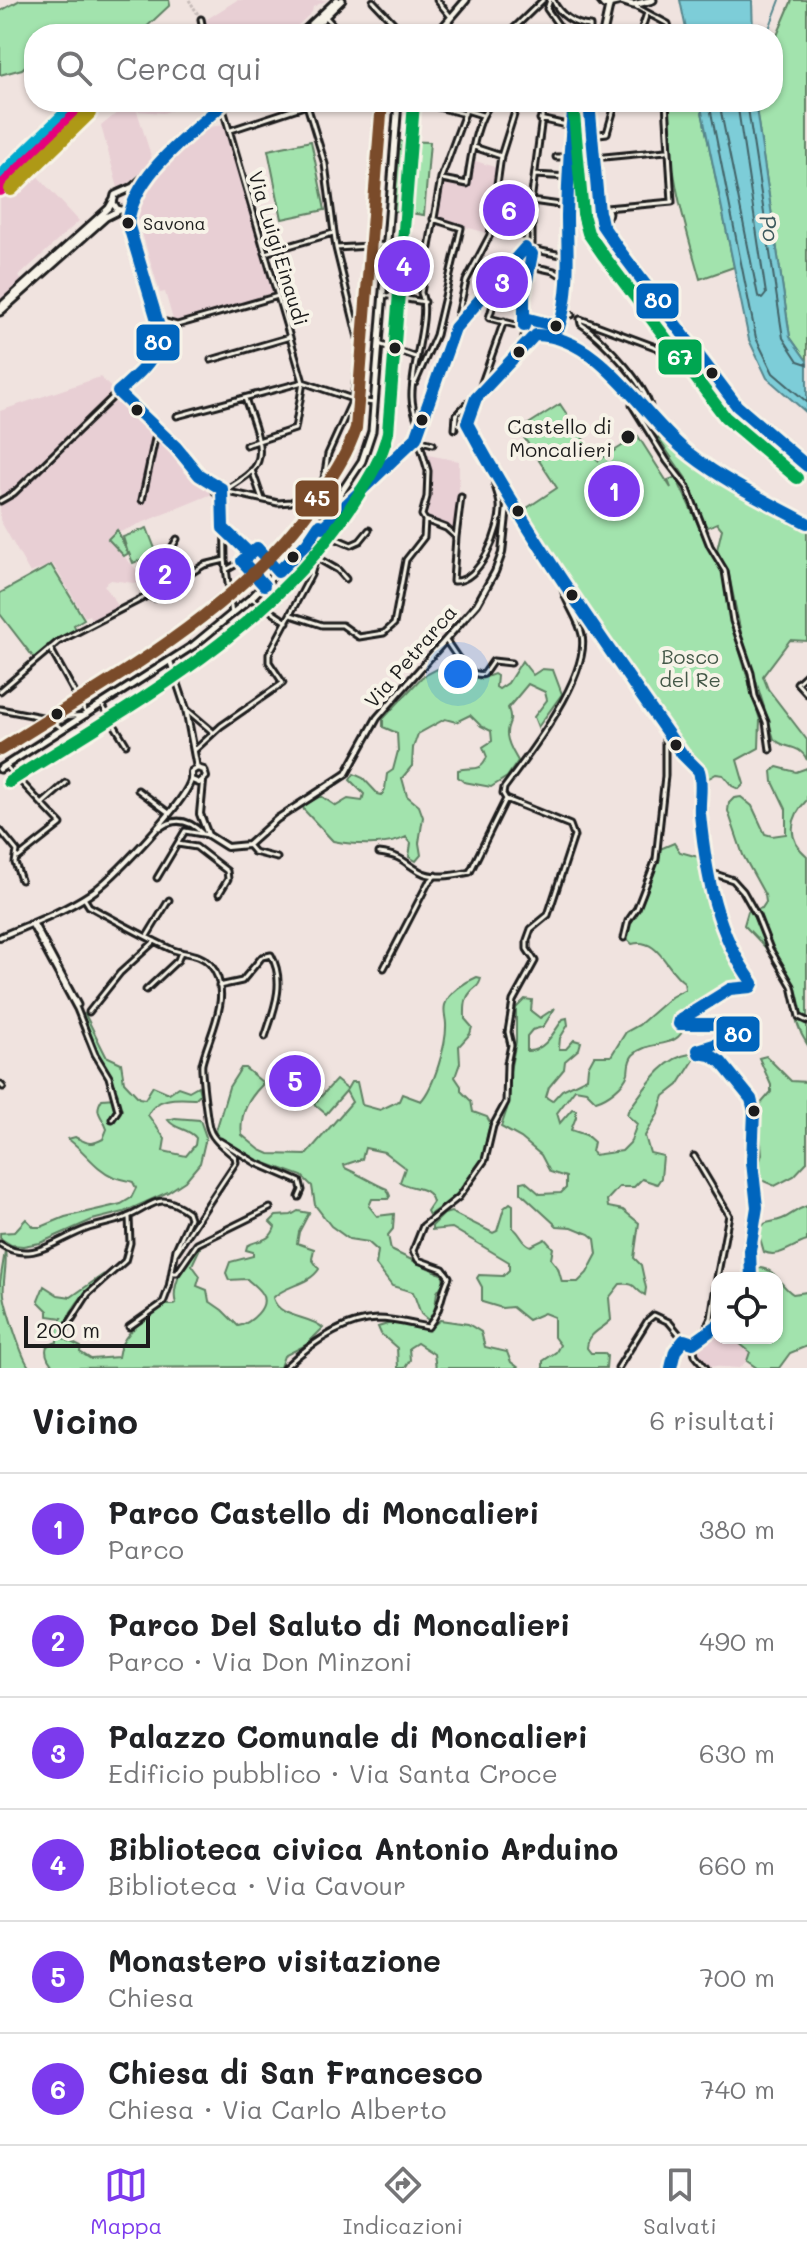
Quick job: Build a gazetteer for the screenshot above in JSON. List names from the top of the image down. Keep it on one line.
{"streets":{"street":["Via Luigi Einaudi","Via Petrarca"]},"water":["Po"],"parks":["Bosco del Re"],"places":["Savona","Castello di Moncalieri"],"lines":["transit line 80","transit line 67","transit line 45"],"scale_bar":"200 m","page":{"search":"Cerca qui","pins":["6","4","3","1","2","5"],"scale":"200 m","heading":["Vicino","6 risultati"],"list":[{"mark":"1","name":"Parco Castello di Moncalieri","note":"Parco","value":"380 m"},{"mark":"2","name":"Parco Del Saluto di Moncalieri","note":"Parco · Via Don Minzoni","value":"490 m"},{"mark":"3","name":"Palazzo Comunale di Moncalieri","note":"Edificio pubblico · Via Santa Croce","value":"630 m"},{"mark":"4","name":"Biblioteca civica Antonio Arduino","note":"Biblioteca · Via Cavour","value":"660 m"},{"mark":"5","name":"Monastero visitazione","note":"Chiesa","value":"700 m"},{"mark":"6","name":"Chiesa di San Francesco","note":"Chiesa · Via Carlo Alberto","value":"740 m"}],"nav":["Mappa","Indicazioni","Salvati"]}}
